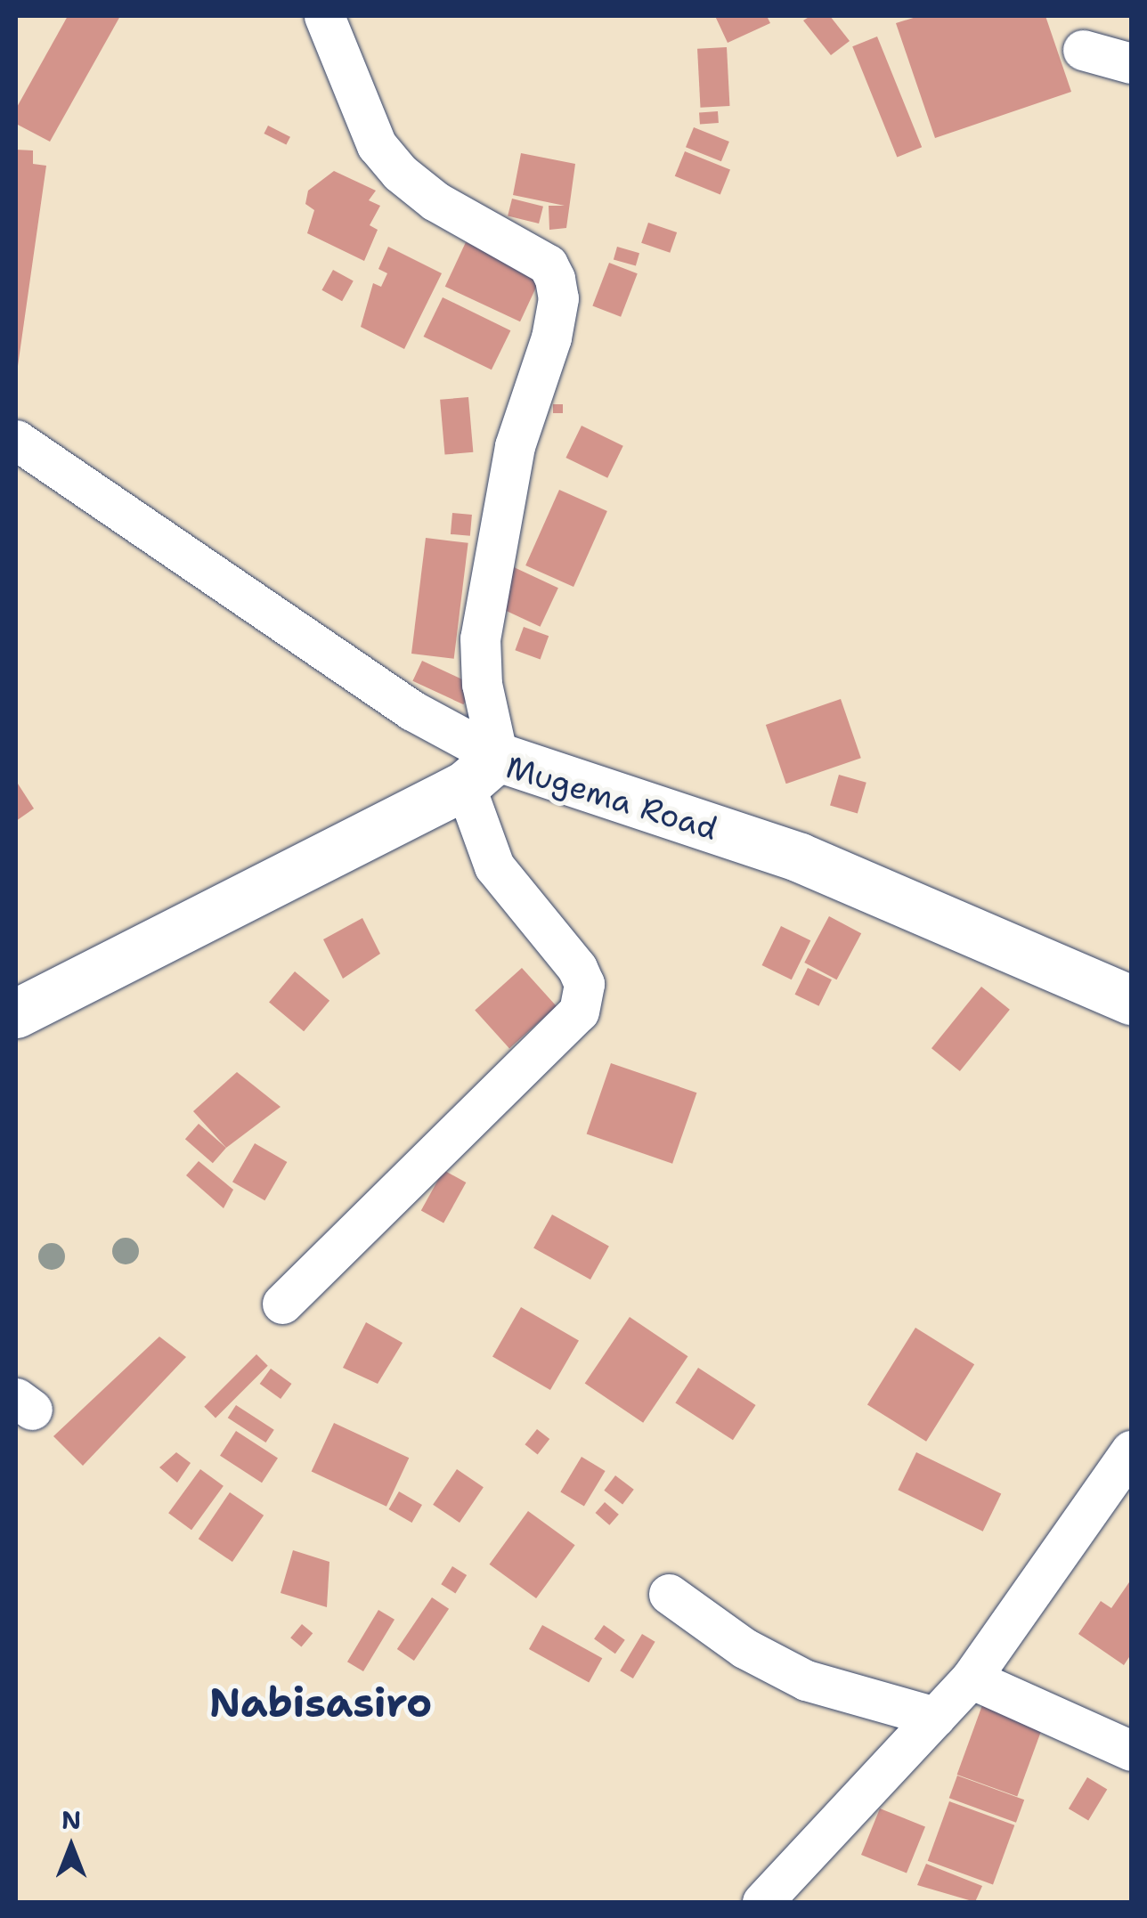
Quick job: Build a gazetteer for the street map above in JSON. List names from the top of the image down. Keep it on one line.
{"streets":{"street":["Mugema Road"]},"districts":["Nabisasiro"],"north":"top"}
